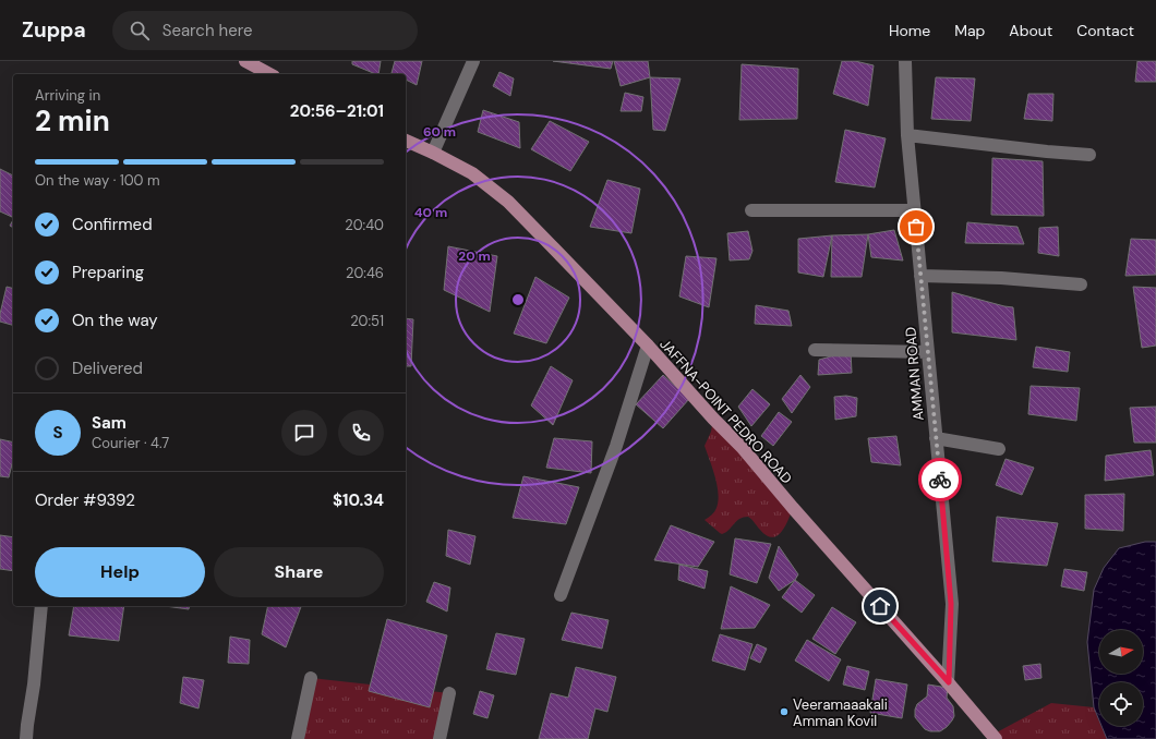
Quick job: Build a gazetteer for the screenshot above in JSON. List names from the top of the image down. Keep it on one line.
{"streets":{"main road":["JAFFNA-POINT PEDRO ROAD"],"street":["AMMAN ROAD"]},"crossings":[["AMMAN ROAD","JAFFNA-POINT PEDRO ROAD"]],"places":["Veeramaaakali Amman Kovil"],"north":"right","page":{"header":"Zuppa","search":"Search here","nav":["Home","Map","About","Contact"],"heading":["2 min","Arriving in","20:56–21:01"],"panel":["Sam","Courier · 4.7","Order #9392","$10.34"],"bar":"On the way · 100 m","list":[["Confirmed","20:40"],["Preparing","20:46"],["On the way","20:51"],"Delivered"],"round":"S","buttons":["Help","Share"]},"rings":["60 m","40 m","20 m"]}
